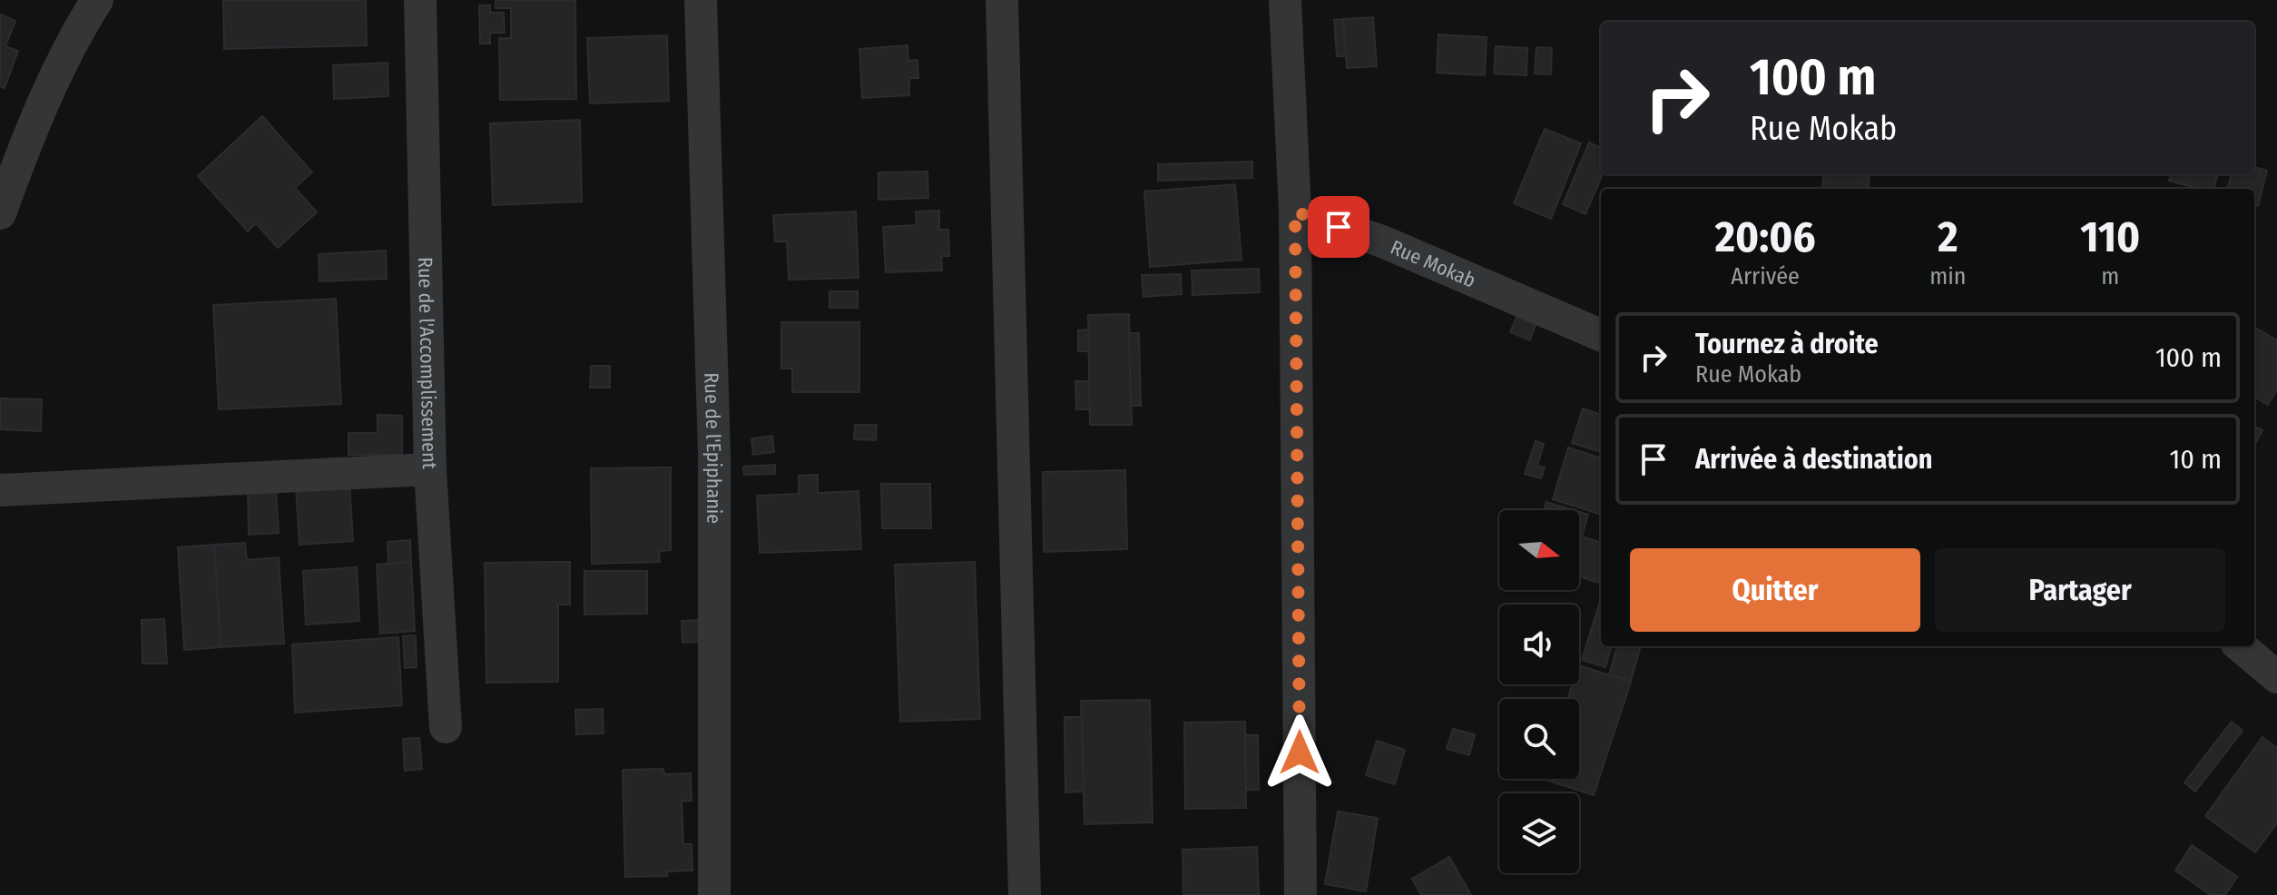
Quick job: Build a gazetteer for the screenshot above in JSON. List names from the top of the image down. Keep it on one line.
{"streets":{"street":["Rue Mokab","Rue de l'Accomplissement","Rue de l'Epiphanie"]},"north":"right","page":{"turn":["100 m","Rue Mokab"],"eta":["20:06","Arrivée","2","min","110","m"],"list":[{"name":"Tournez à droite","note":"Rue Mokab","value":"100 m"},{"name":"Arrivée à destination","value":"10 m"}],"buttons":["Quitter","Partager"]}}
